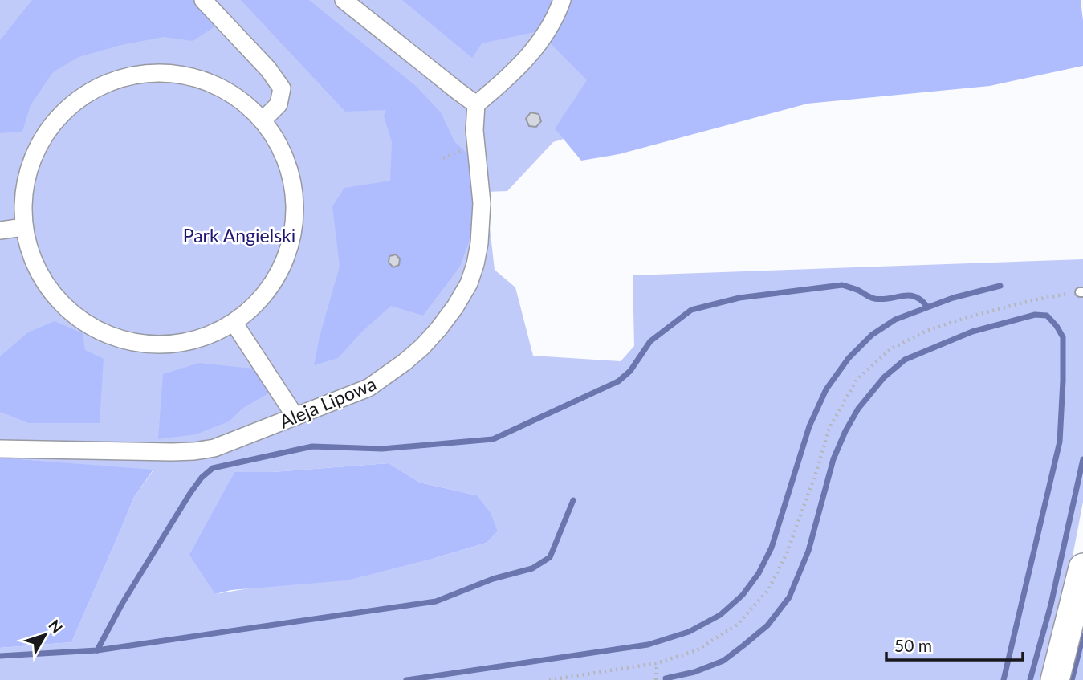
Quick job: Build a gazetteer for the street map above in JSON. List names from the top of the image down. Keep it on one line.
{"streets":{"street":["Aleja Lipowa"]},"parks":["Park Angielski"],"scale_bar":"50 m","north":"top right"}
